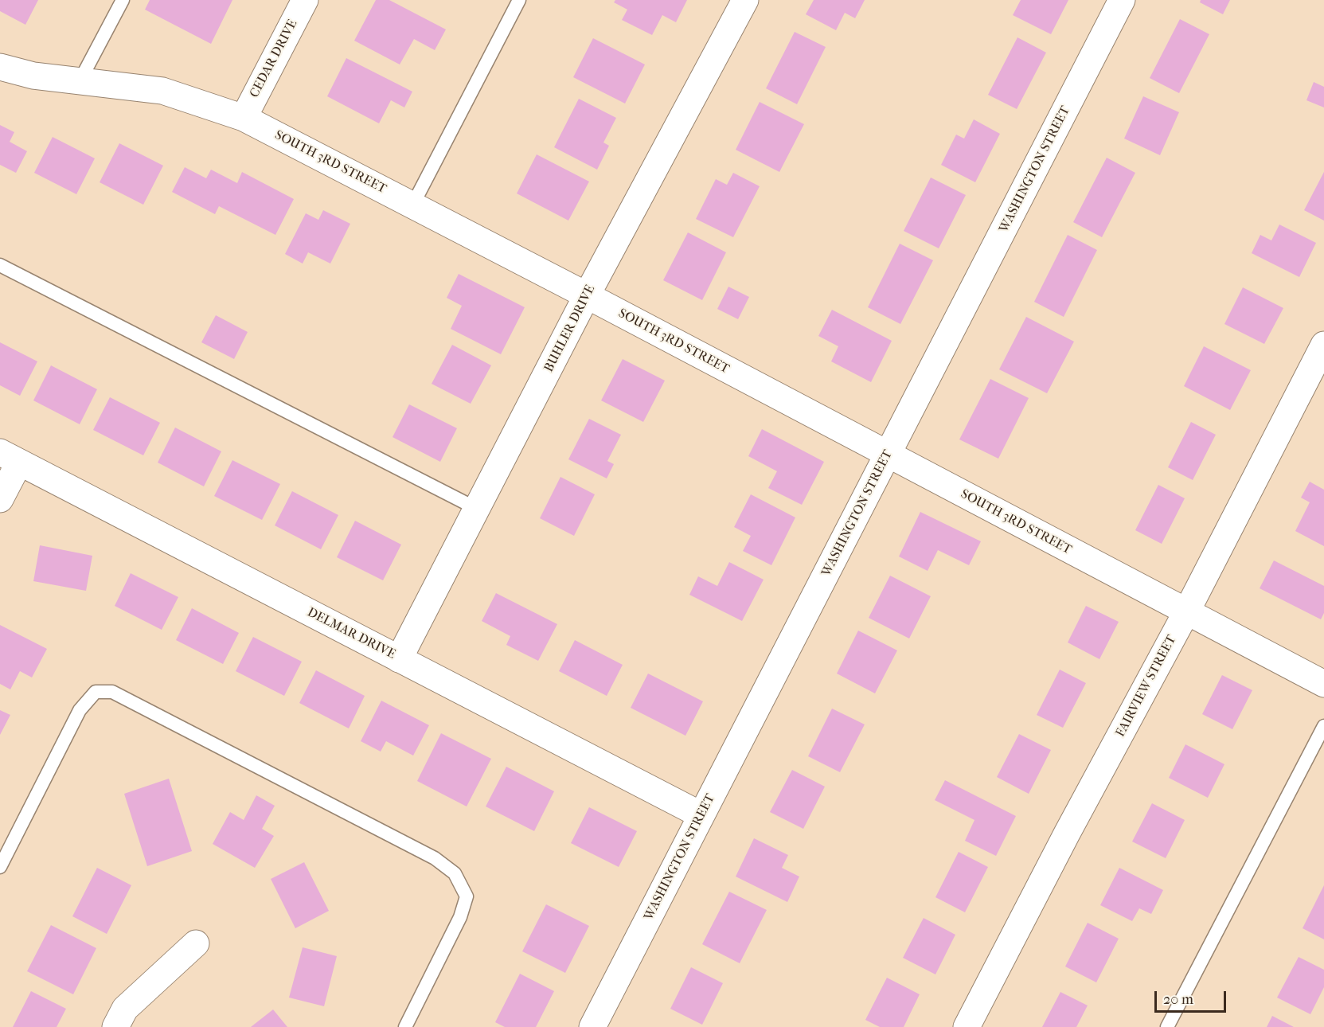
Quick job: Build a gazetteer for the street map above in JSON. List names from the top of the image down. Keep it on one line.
{"streets":{"street":["CEDAR DRIVE","SOUTH 3RD STREET","WASHINGTON STREET","BUHLER DRIVE","DELMAR DRIVE","FAIRVIEW STREET"]},"crossings":[["CEDAR DRIVE","SOUTH 3RD STREET"],["SOUTH 3RD STREET","WASHINGTON STREET"],["SOUTH 3RD STREET","BUHLER DRIVE"],["SOUTH 3RD STREET","FAIRVIEW STREET"],["WASHINGTON STREET","DELMAR DRIVE"],["BUHLER DRIVE","DELMAR DRIVE"]],"scale_bar":"20 m"}
